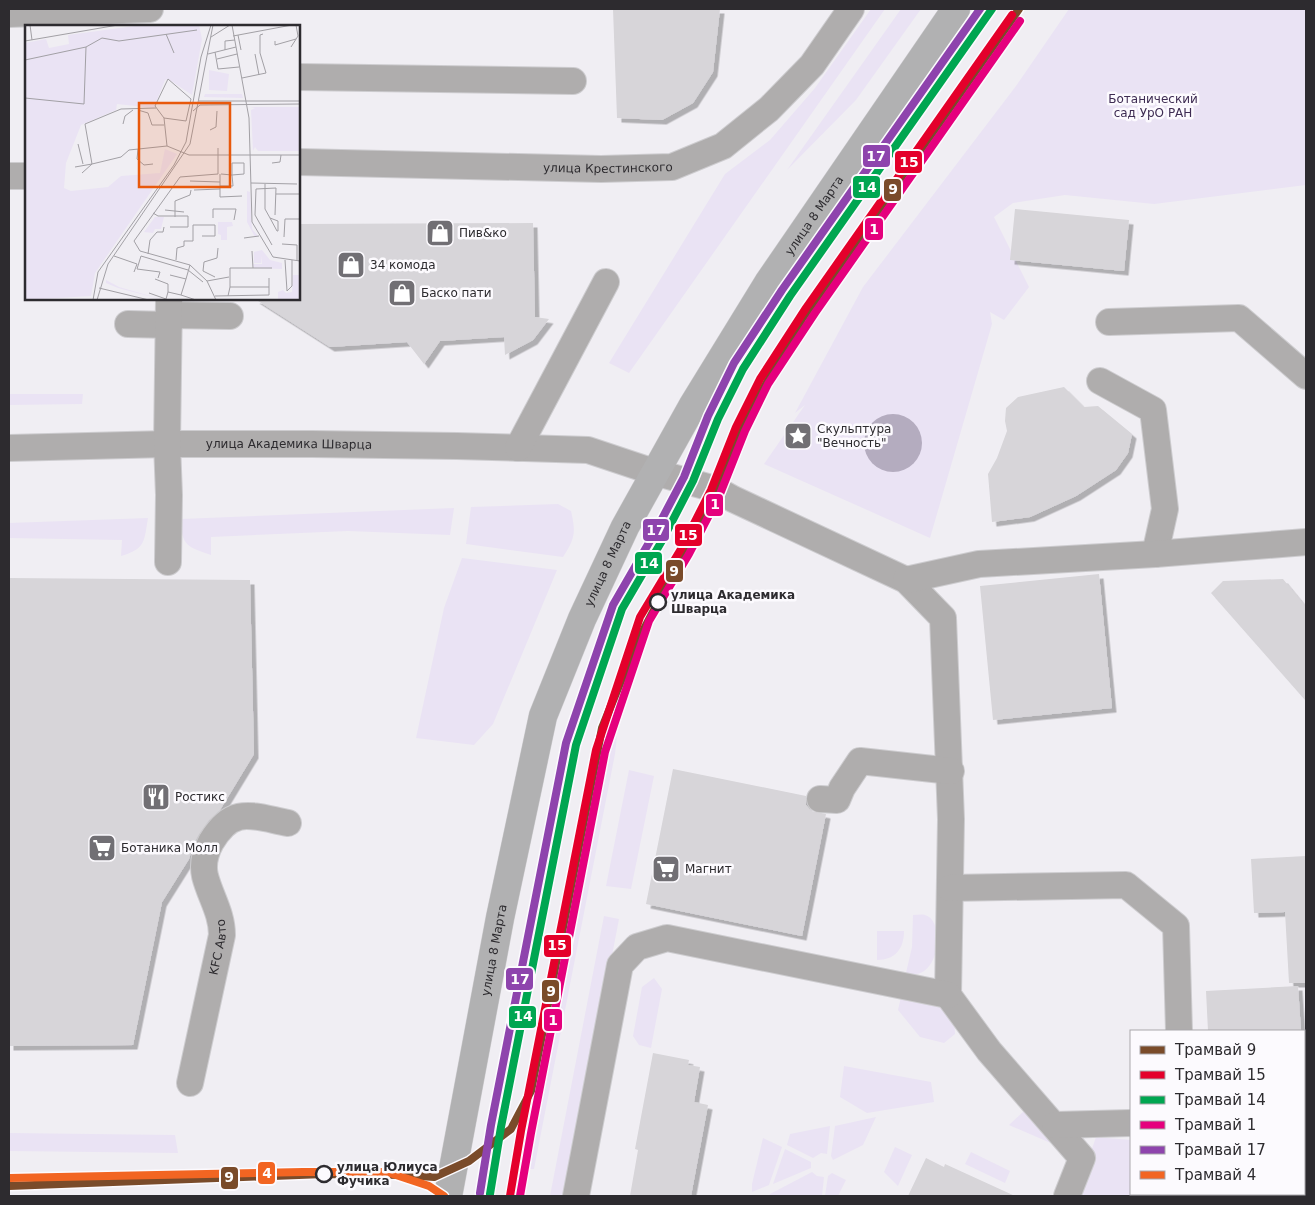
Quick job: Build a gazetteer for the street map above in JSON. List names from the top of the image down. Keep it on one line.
{"streets":{"main road":["улица 8 Марта"],"street":["улица Крестинского","улица Академика Шварца","KFC Авто"]},"crossings":[["улица 8 Марта","улица Академика Шварца"]],"parks":["Ботанический сад УрО РАН"],"places":{"shop":["Пив&ко","34 комода","Баско пати"],"place":["Скульптура \"Вечность\""],"other":["улица Академика Шварца","улица Юлиуса Фучика"],"restaurant":["Ростикс"],"supermarket":["Ботаника Молл","Магнит"]},"lines":["tram line 9","tram line 14","tram line 17","tram line 15","tram line 1","tram line 4"],"legend":["Трамвай 9","Трамвай 15","Трамвай 14","Трамвай 1","Трамвай 17","Трамвай 4"]}
